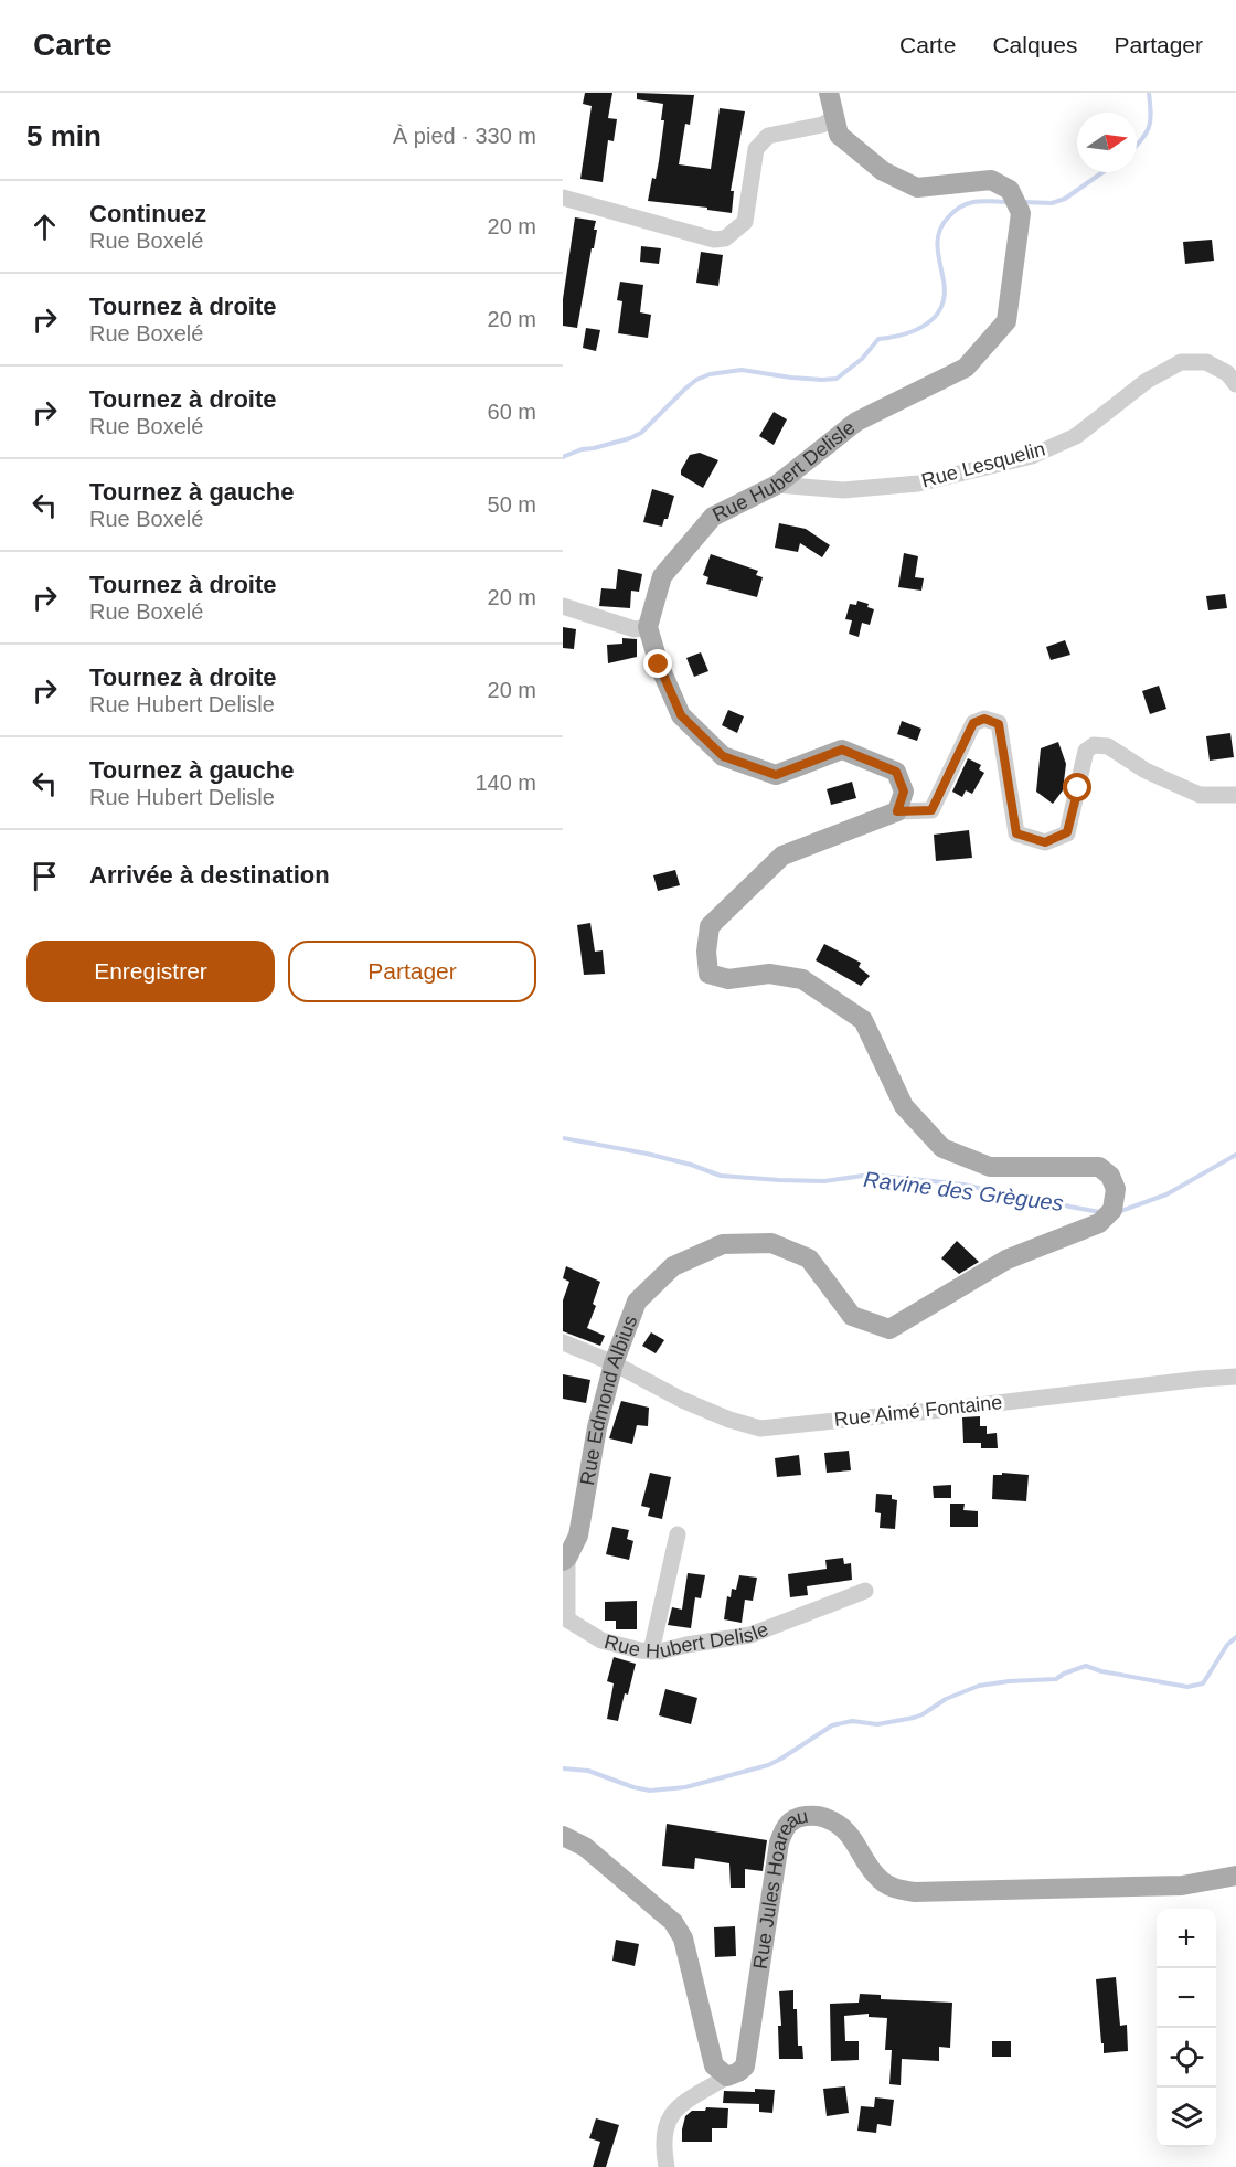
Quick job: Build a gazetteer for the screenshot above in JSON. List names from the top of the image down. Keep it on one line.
{"streets":{"main road":["Rue Hubert Delisle","Rue Edmond Albius","Rue Jules Hoareau"],"street":["Rue Lesquelin","Rue Aimé Fontaine"]},"crossings":[["Rue Lesquelin","Rue Hubert Delisle"],["Rue Hubert Delisle","Rue Edmond Albius"],["Rue Edmond Albius","Rue Aimé Fontaine"]],"water":["Ravine des Grègues"],"north":"right","page":{"header":"Carte","nav":["Carte","Calques","Partager"],"heading":["5 min","À pied · 330 m"],"list":[["Continuez","Rue Boxelé","20 m"],["Tournez à droite","Rue Boxelé","20 m"],["Tournez à droite","Rue Boxelé","60 m"],["Tournez à gauche","Rue Boxelé","50 m"],["Tournez à droite","Rue Boxelé","20 m"],["Tournez à droite","Rue Hubert Delisle","20 m"],["Tournez à gauche","Rue Hubert Delisle","140 m"],"Arrivée à destination"],"buttons":["Enregistrer","Partager"],"map_buttons":["+","−"]}}
